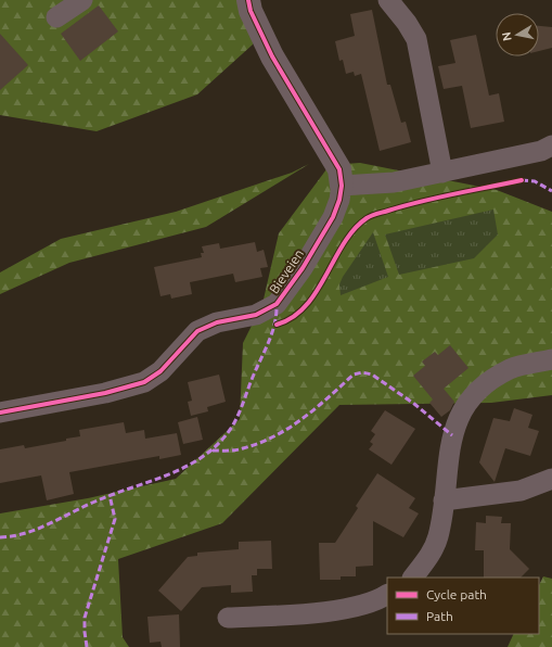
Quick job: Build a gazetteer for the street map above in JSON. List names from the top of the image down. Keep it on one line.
{"streets":{"street":["Bieveien"]},"legend":["Cycle path","Path"],"north":"left"}
